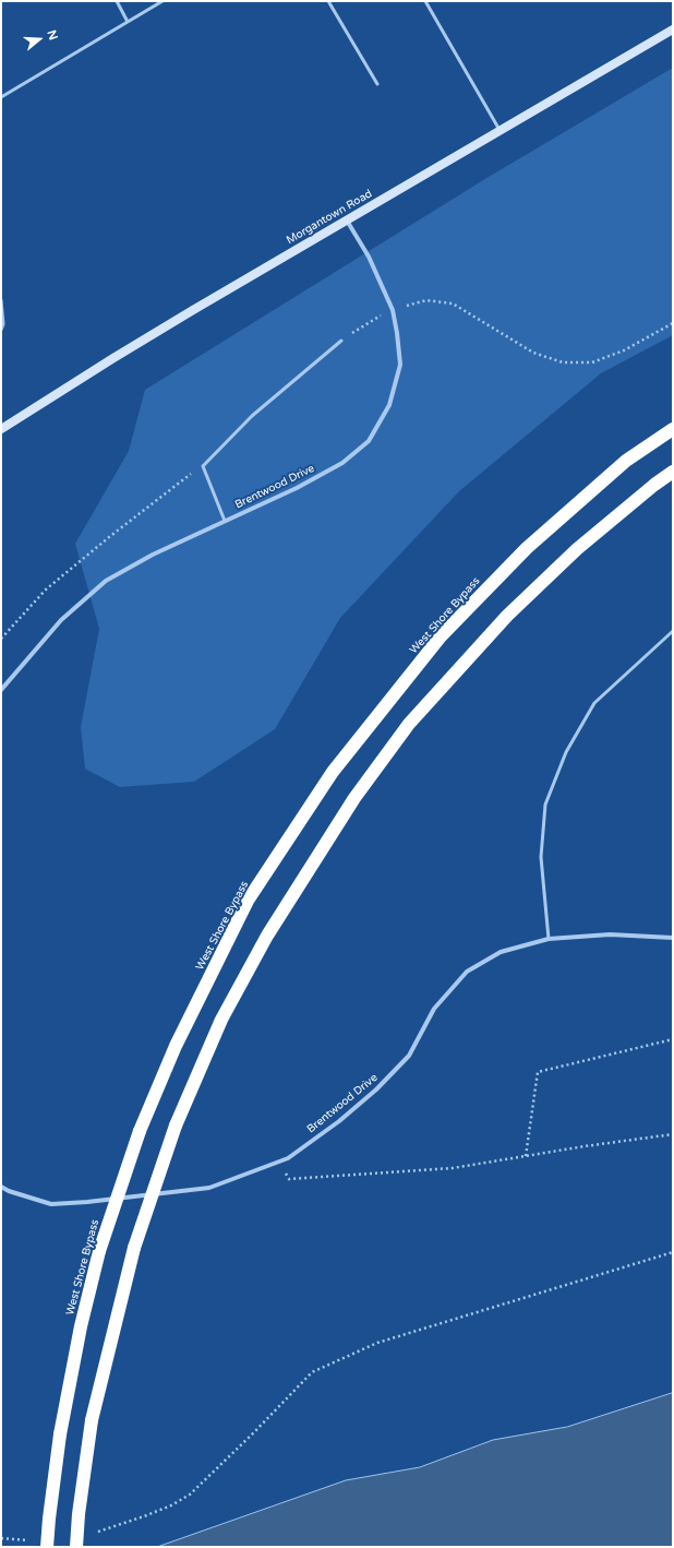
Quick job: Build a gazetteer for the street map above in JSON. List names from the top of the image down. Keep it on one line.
{"streets":{"highway":["West Shore Bypass"],"main road":["Morgantown Road"],"street":["Brentwood Drive"]},"crossings":[["Morgantown Road","Brentwood Drive"]],"north":"right"}
